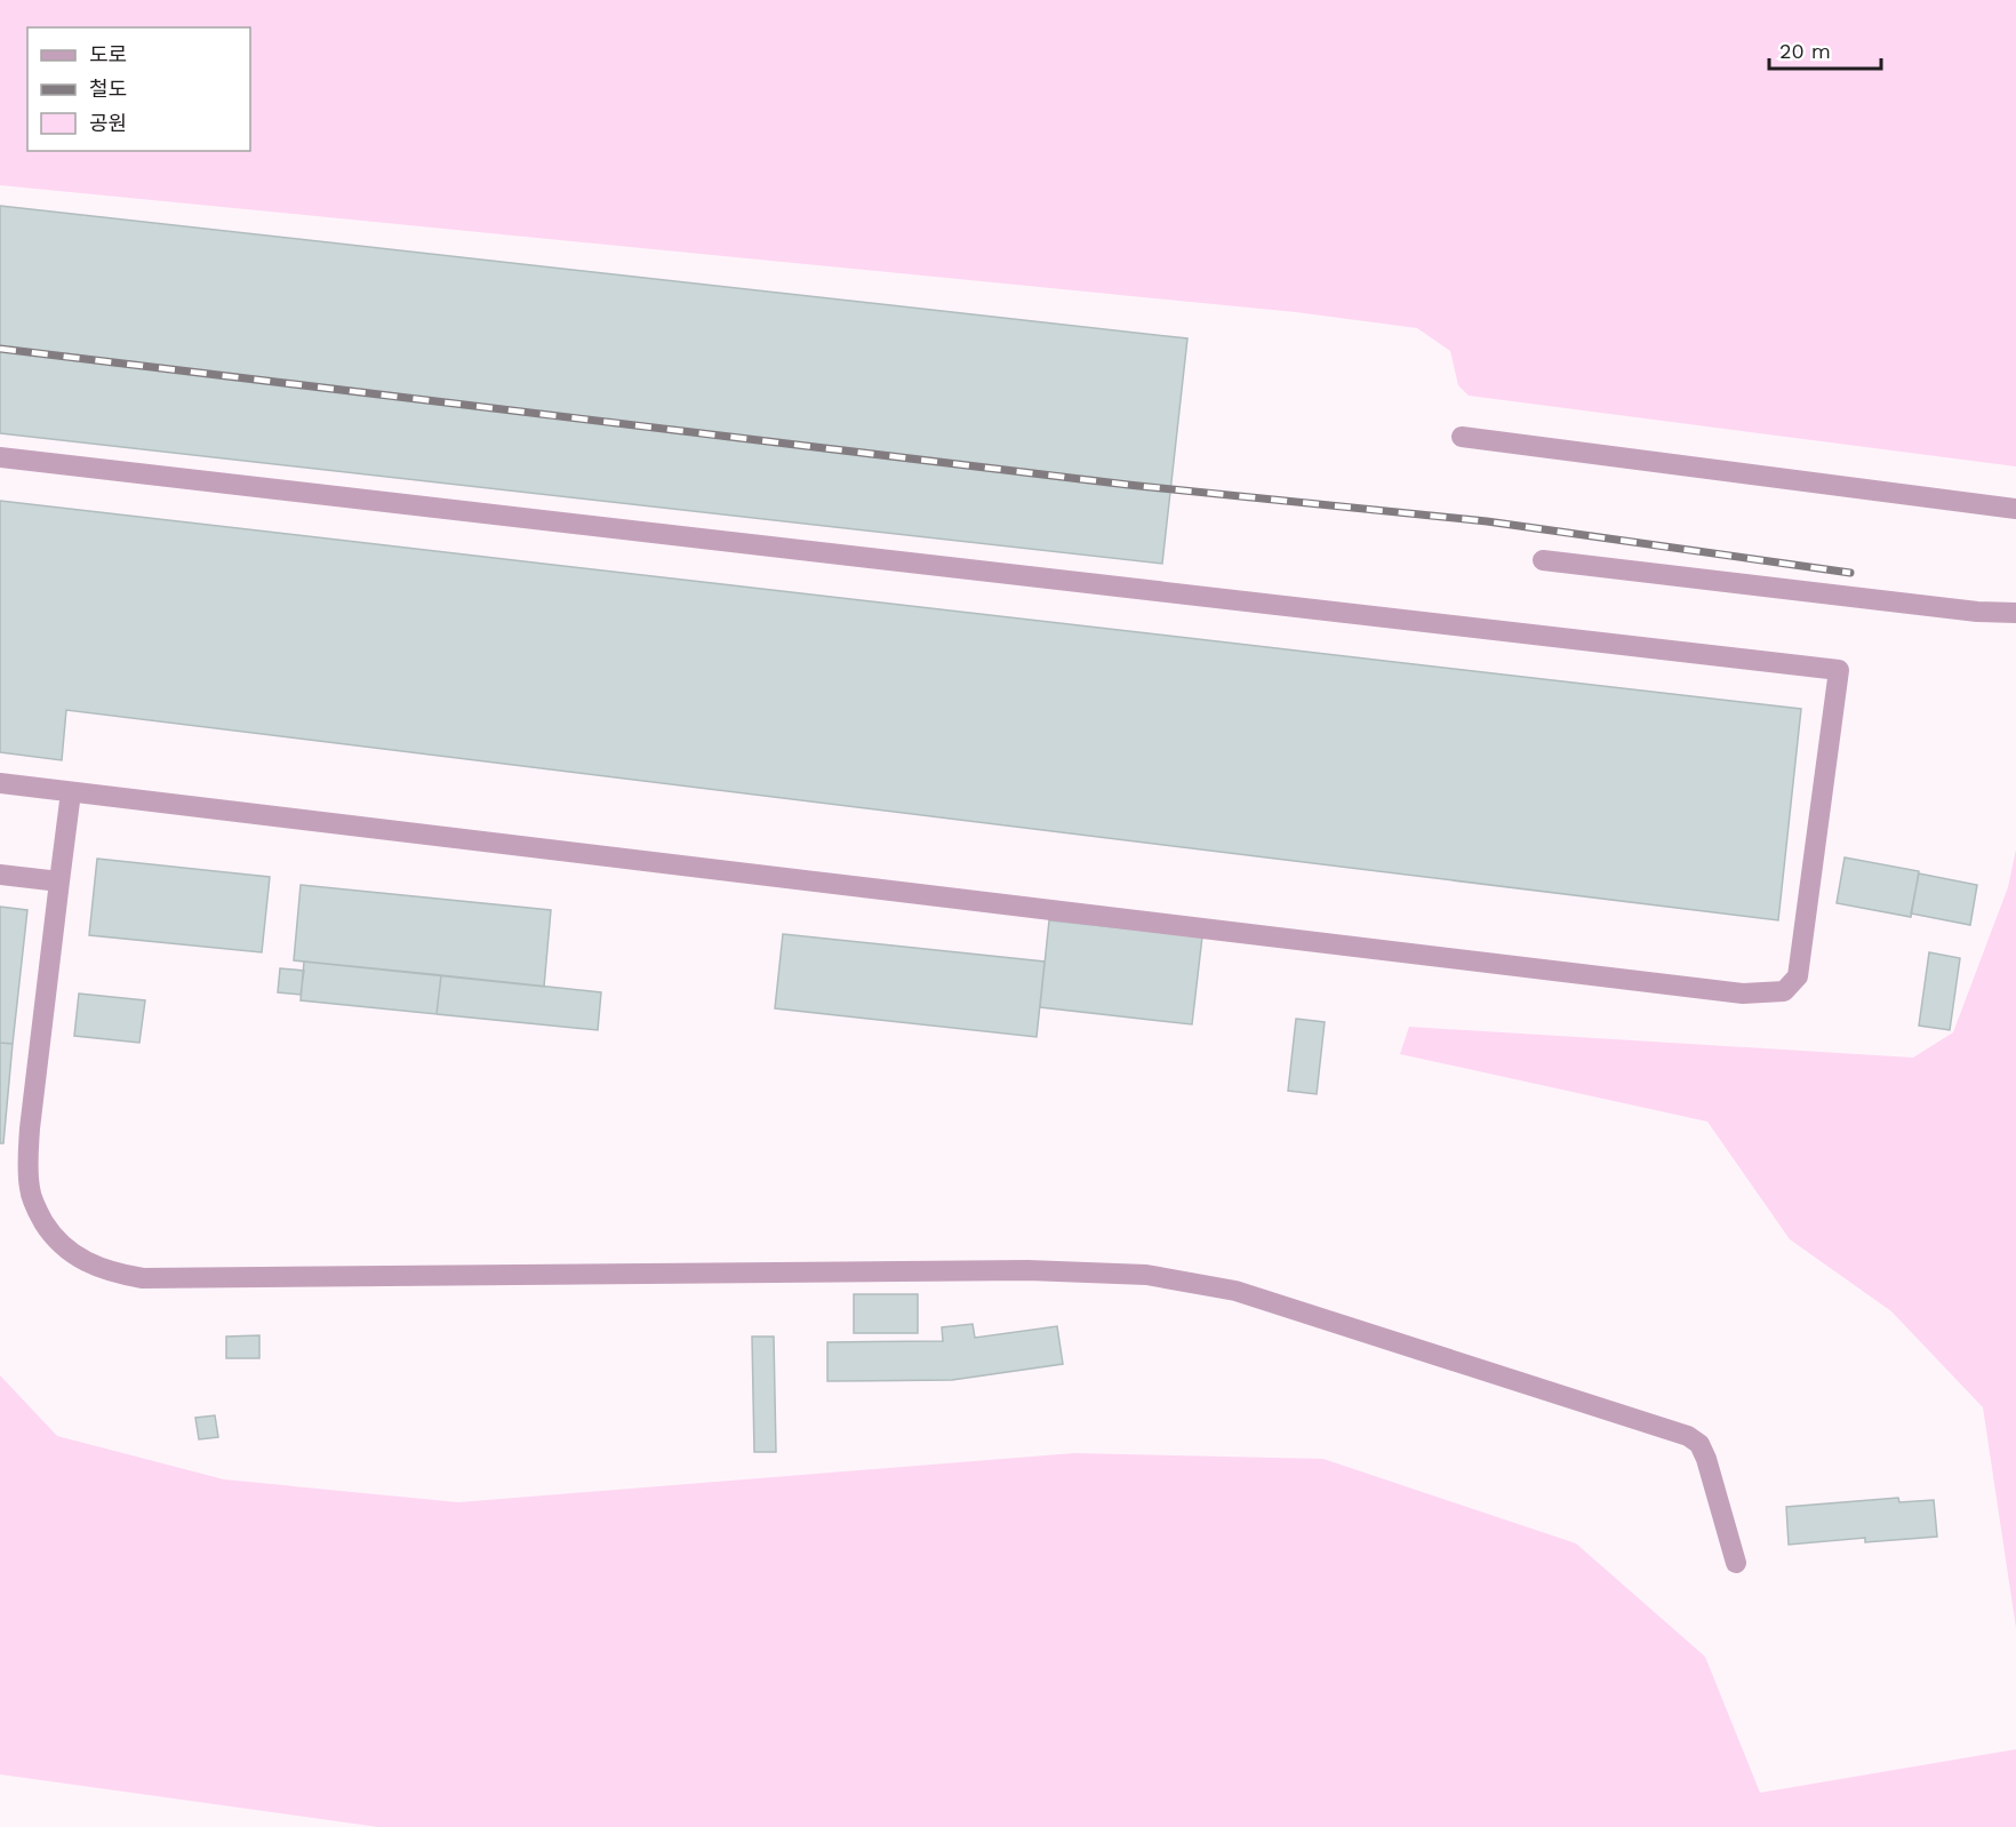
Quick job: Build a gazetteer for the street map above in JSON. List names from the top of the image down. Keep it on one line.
{"legend":["도로","철도","공원"],"scale_bar":"20 m"}
